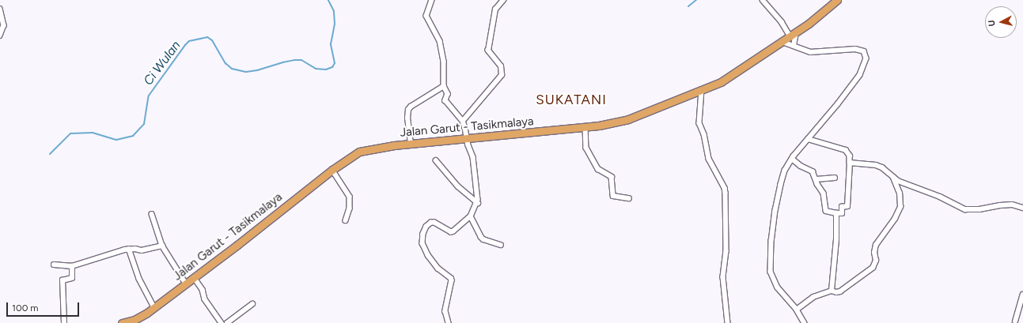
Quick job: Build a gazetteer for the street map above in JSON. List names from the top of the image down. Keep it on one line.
{"streets":{"main road":["Jalan Garut - Tasikmalaya"]},"districts":["SUKATANI"],"water":["Ci Wulan"],"scale_bar":"100 m","north":"left"}
